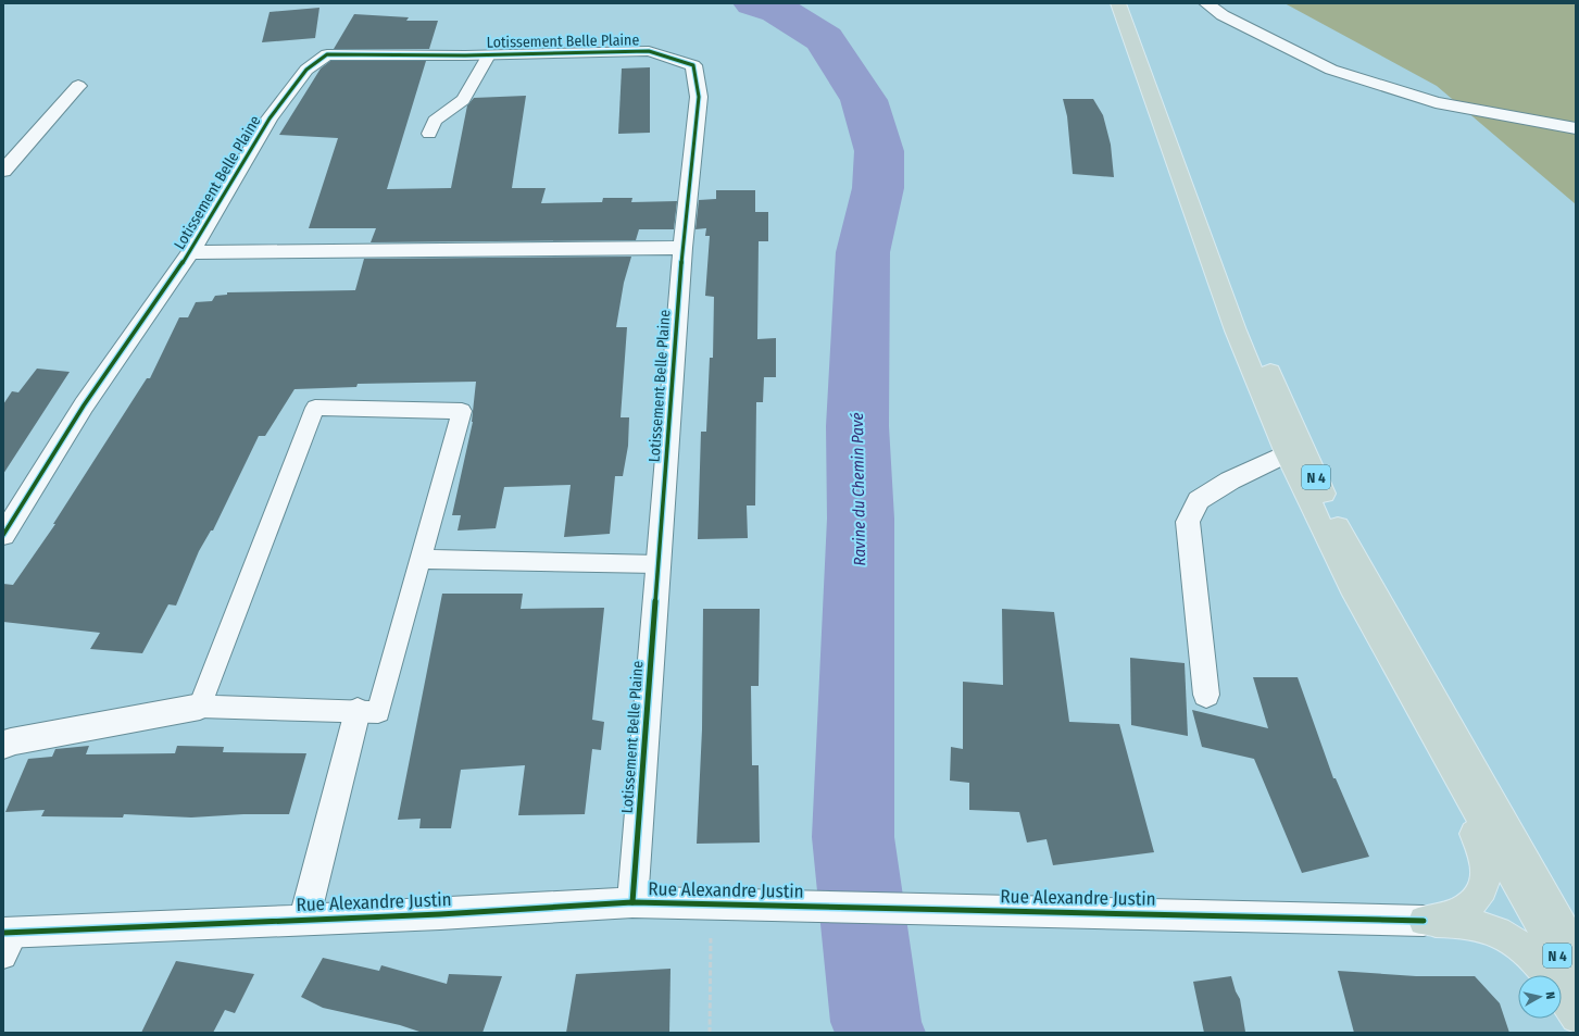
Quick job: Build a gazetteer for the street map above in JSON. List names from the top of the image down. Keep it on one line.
{"streets":{"highway":["N 4"],"street":["Lotissement Belle Plaine","Rue Alexandre Justin"]},"crossings":[["Lotissement Belle Plaine","Rue Alexandre Justin"]],"water":["Ravine du Chemin Pavé"],"north":"right"}
